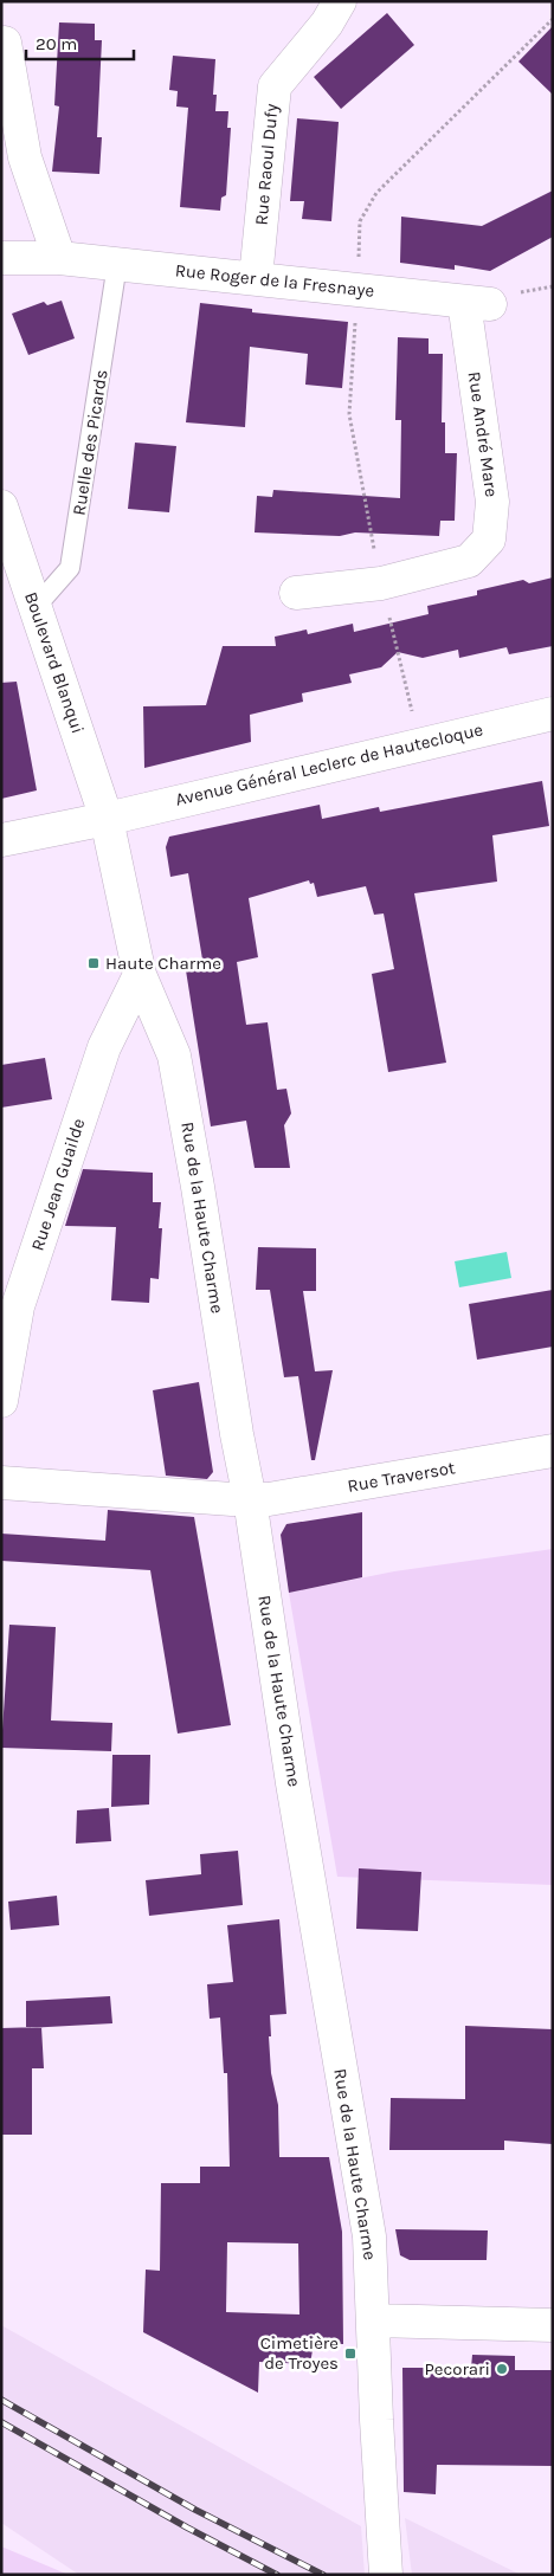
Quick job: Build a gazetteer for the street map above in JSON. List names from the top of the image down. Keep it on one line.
{"streets":{"street":["Rue Raoul Dufy","Rue Roger de la Fresnaye","Rue André Mare","Boulevard Blanqui","Avenue Général Leclerc de Hautecloque","Rue Jean Guailde","Rue de la Haute Charme","Rue Traversot"],"lane":["Ruelle des Picards"]},"crossings":[["Rue Raoul Dufy","Rue Roger de la Fresnaye"],["Rue Roger de la Fresnaye","Rue André Mare"],["Rue Roger de la Fresnaye","Ruelle des Picards"],["Ruelle des Picards","Boulevard Blanqui"],["Boulevard Blanqui","Avenue Général Leclerc de Hautecloque"],["Boulevard Blanqui","Rue de la Haute Charme"],["Avenue Général Leclerc de Hautecloque","Rue de la Haute Charme"],["Rue Jean Guailde","Rue de la Haute Charme"],["Rue de la Haute Charme","Rue Traversot"]],"places":{"transit":["Haute Charme","Cimetière de Troyes"],"other":["Pecorari"]},"scale_bar":"20 m"}
